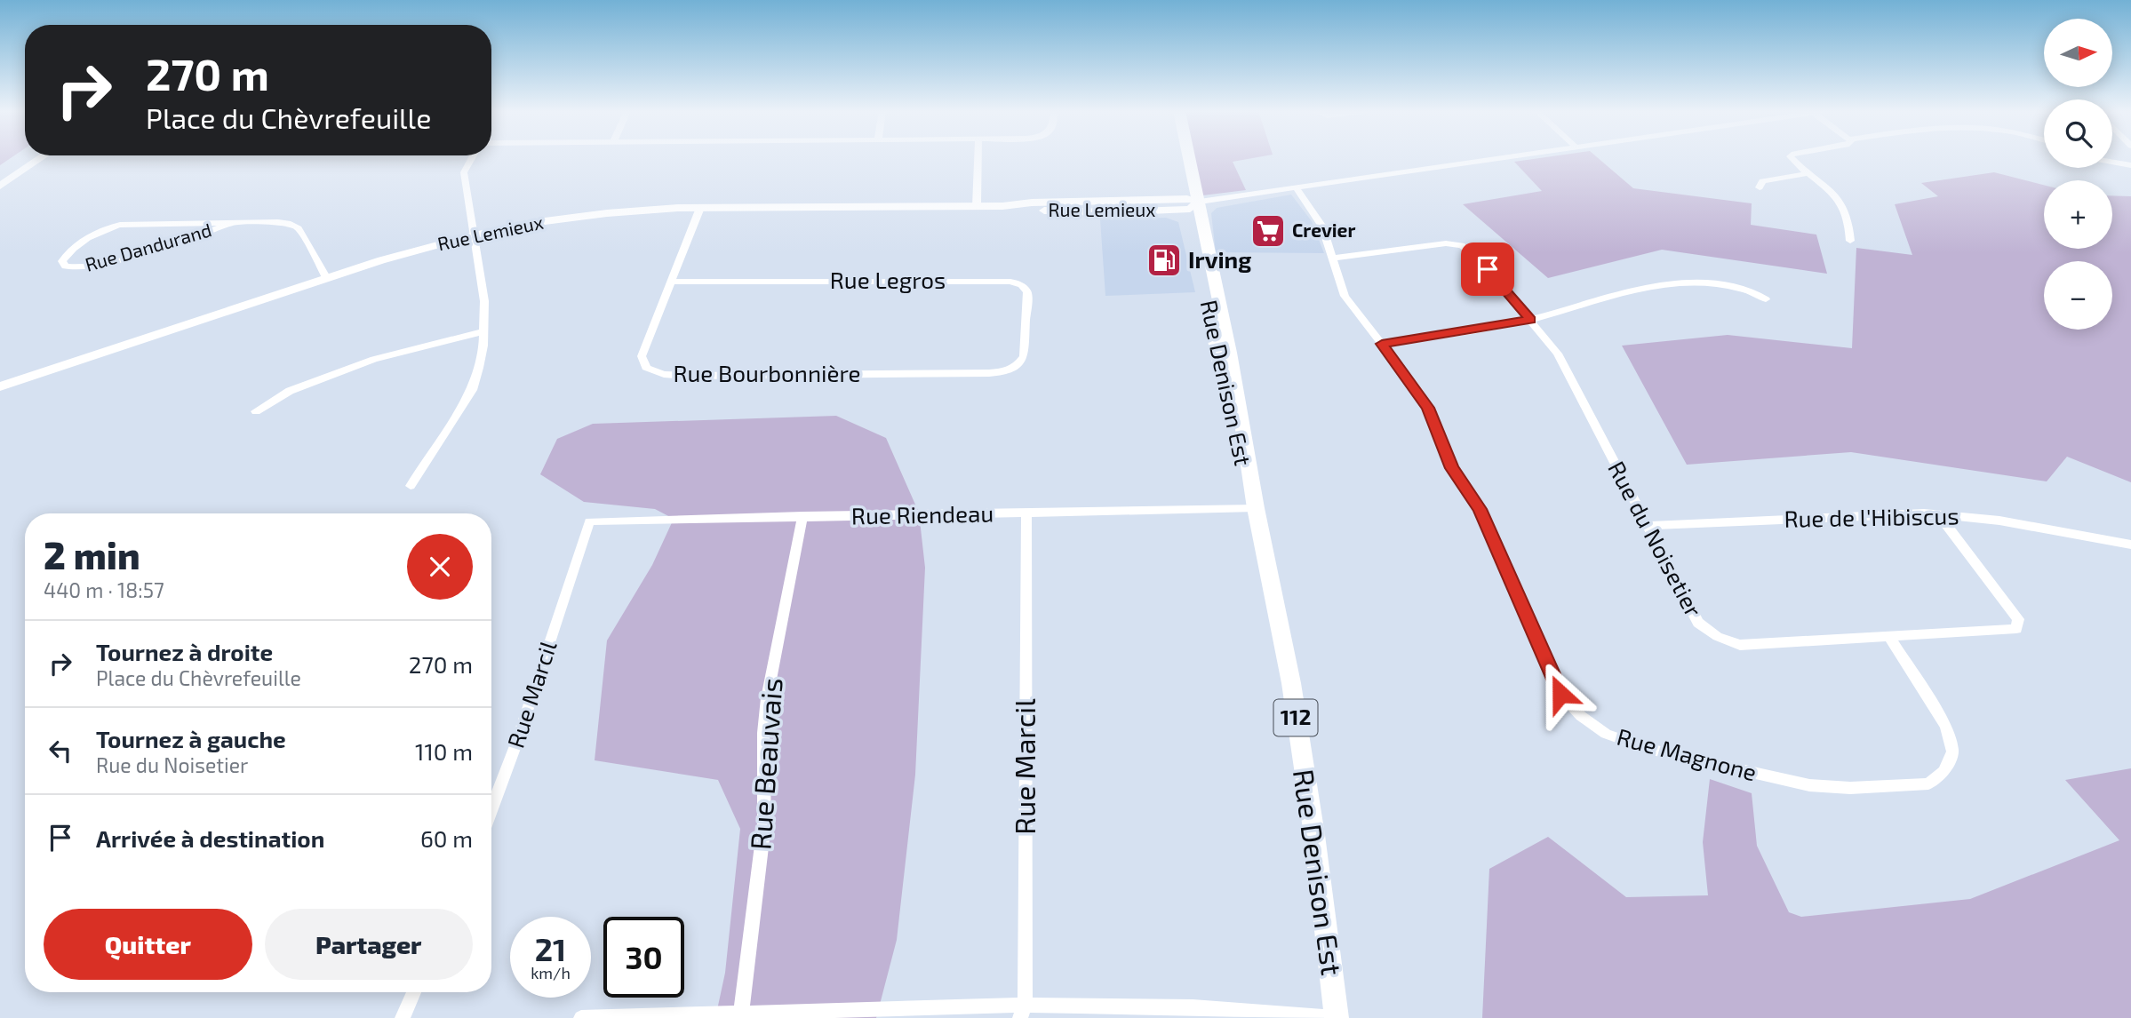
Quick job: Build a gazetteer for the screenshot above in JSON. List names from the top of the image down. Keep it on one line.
{"streets":{"main road":["Rue Denison Est","112"],"street":["Rue Lemieux","Rue Dandurand","Rue Legros","Rue Bourbonnière","Rue Riendeau","Rue de l'Hibiscus","Rue du Noisetier","Rue Marcil","Rue Magnone","Rue Beauvais"]},"crossings":[["Rue Lemieux","Rue Dandurand"],["Rue Lemieux","Rue Bourbonnière"],["Rue Lemieux","Rue Denison Est"],["Rue Lemieux","Rue Magnone"],["Rue Legros","Rue Bourbonnière"],["Rue Denison Est","Rue Riendeau"],["Rue Riendeau","Rue Marcil"],["Rue Riendeau","Rue Beauvais"],["Rue de l'Hibiscus","Rue du Noisetier"],["Rue du Noisetier","Rue Magnone"]],"places":{"supermarket":["Crevier"],"fuel station":["Irving"]},"north":"right","page":{"map_buttons":["+","−"],"turn":["270 m","Place du Chèvrefeuille"],"heading":["2 min","440 m · 18:57"],"list":[{"name":"Tournez à droite","note":"Place du Chèvrefeuille","value":"270 m"},{"name":"Tournez à gauche","note":"Rue du Noisetier","value":"110 m"},{"name":"Arrivée à destination","value":"60 m"}],"buttons":["Quitter","Partager"],"speed":"21 km/h","limit":"30"}}
